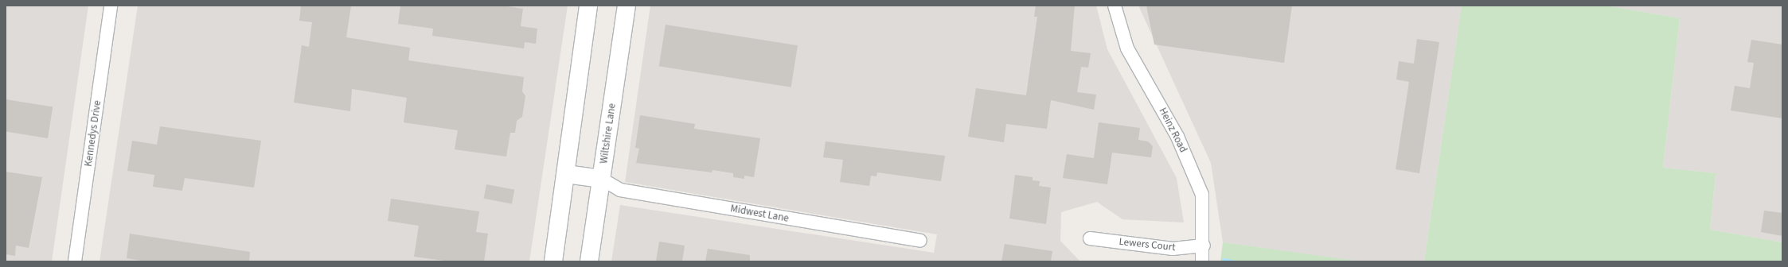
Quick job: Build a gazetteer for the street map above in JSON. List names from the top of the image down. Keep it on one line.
{"streets":{"main road":["Wiltshire Lane"],"street":["Heinz Road","Kennedys Drive","Midwest Lane","Lewers Court"]},"crossings":[["Heinz Road","Lewers Court"],["Wiltshire Lane","Midwest Lane"]]}
